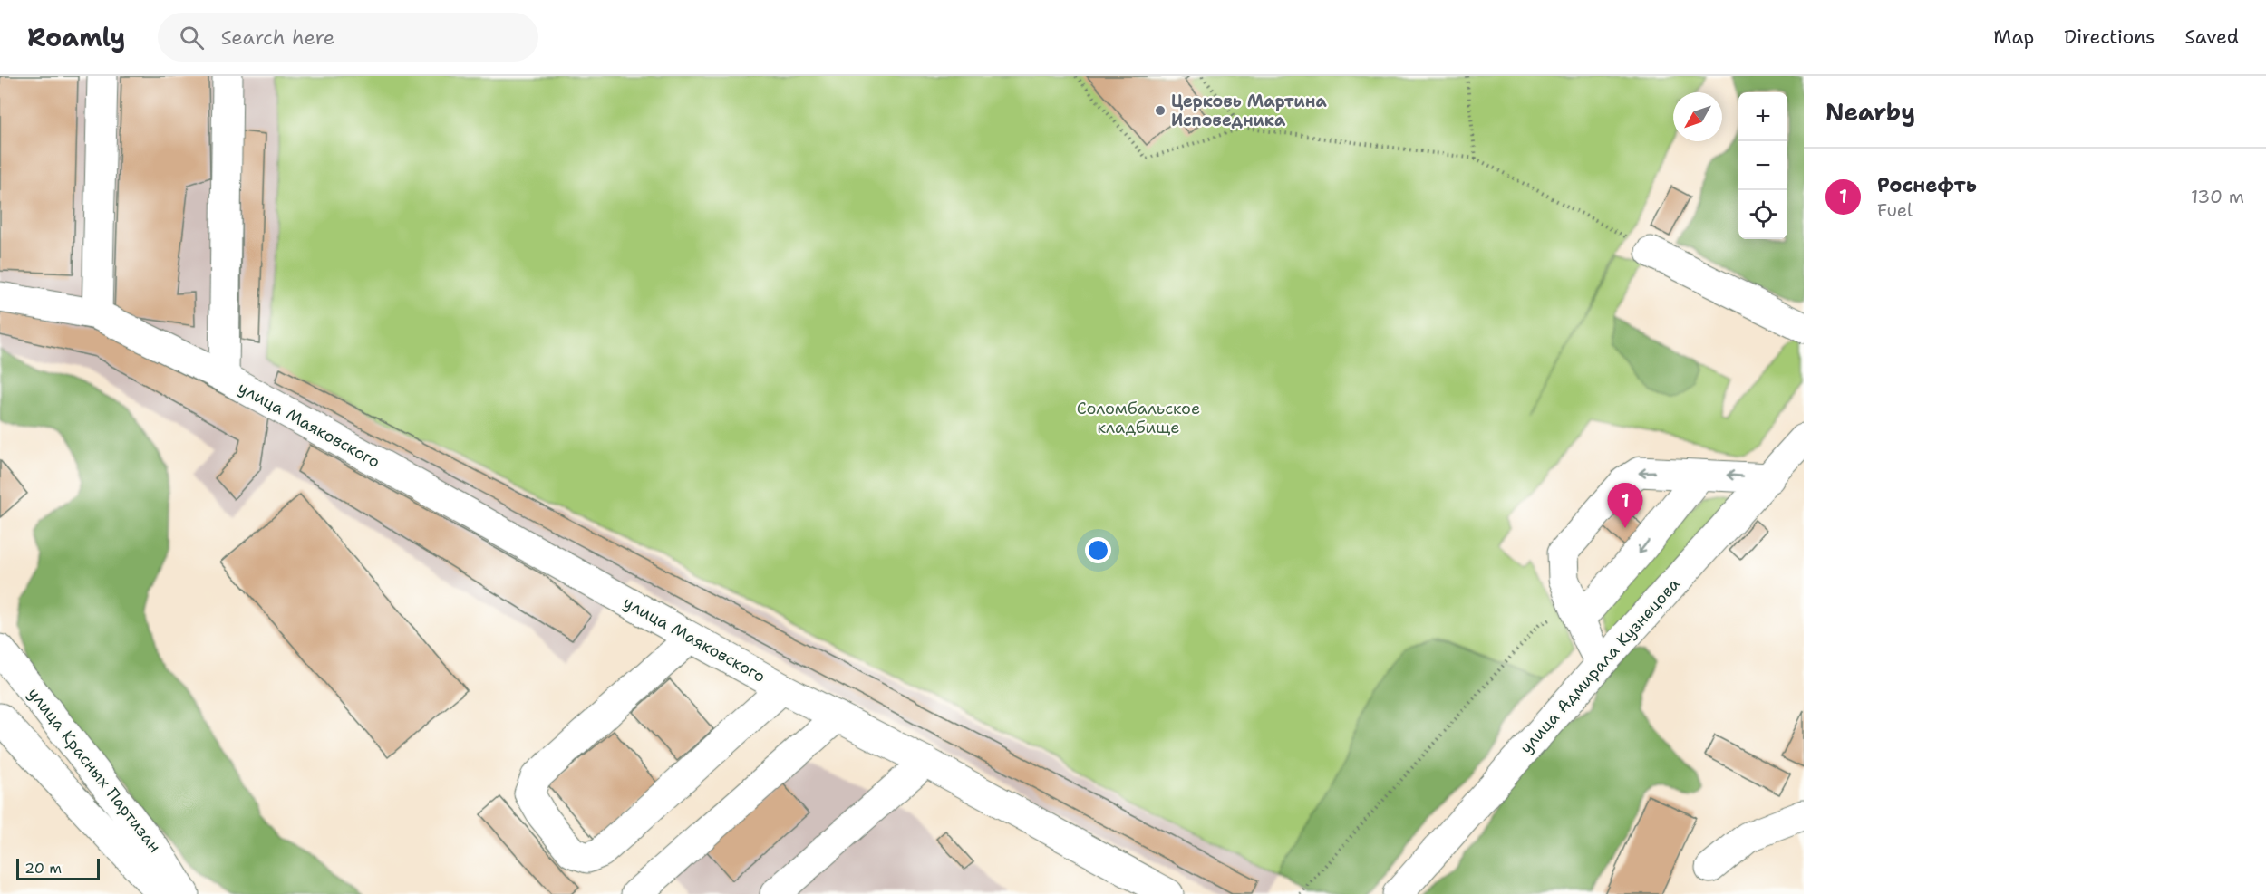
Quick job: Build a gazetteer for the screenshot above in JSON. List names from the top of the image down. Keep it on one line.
{"streets":{"main road":["улица Маяковского","улица Адмирала Кузнецова","улица Красных Партизан"]},"parks":["Соломбальское кладбище"],"places":["Церковь Мартина Исповедника"],"scale_bar":"20 m","north":"bottom left","page":{"header":"Roamly","search":"Search here","nav":["Map","Directions","Saved"],"heading":"Nearby","map_buttons":["+","−"],"list":[{"mark":"1","name":"Роснефть","note":"Fuel","value":"130 m"}],"pins":"1","scale":"20 m"}}
